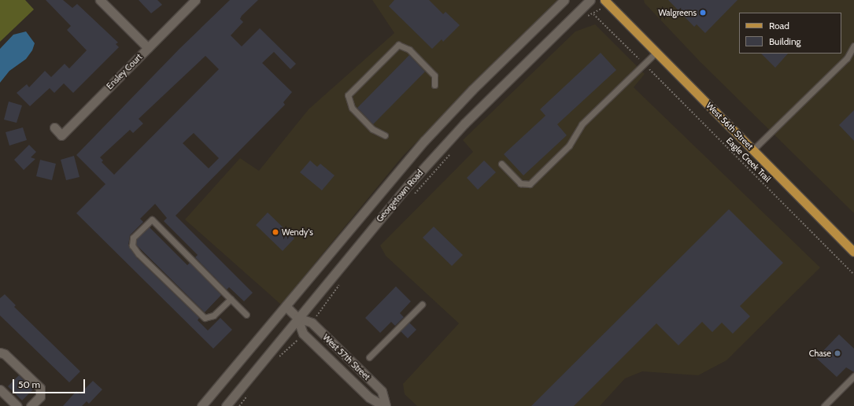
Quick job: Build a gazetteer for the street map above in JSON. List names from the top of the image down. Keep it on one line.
{"streets":{"main road":["Ensley Court","West 56th Street","Georgetown Road","West 57th Street"],"path":["Eagle Creek Trail"]},"crossings":[["Georgetown Road","West 57th Street"]],"places":["Walgreens","Wendy's","Chase"],"legend":["Road","Building"],"scale_bar":"50 m"}
